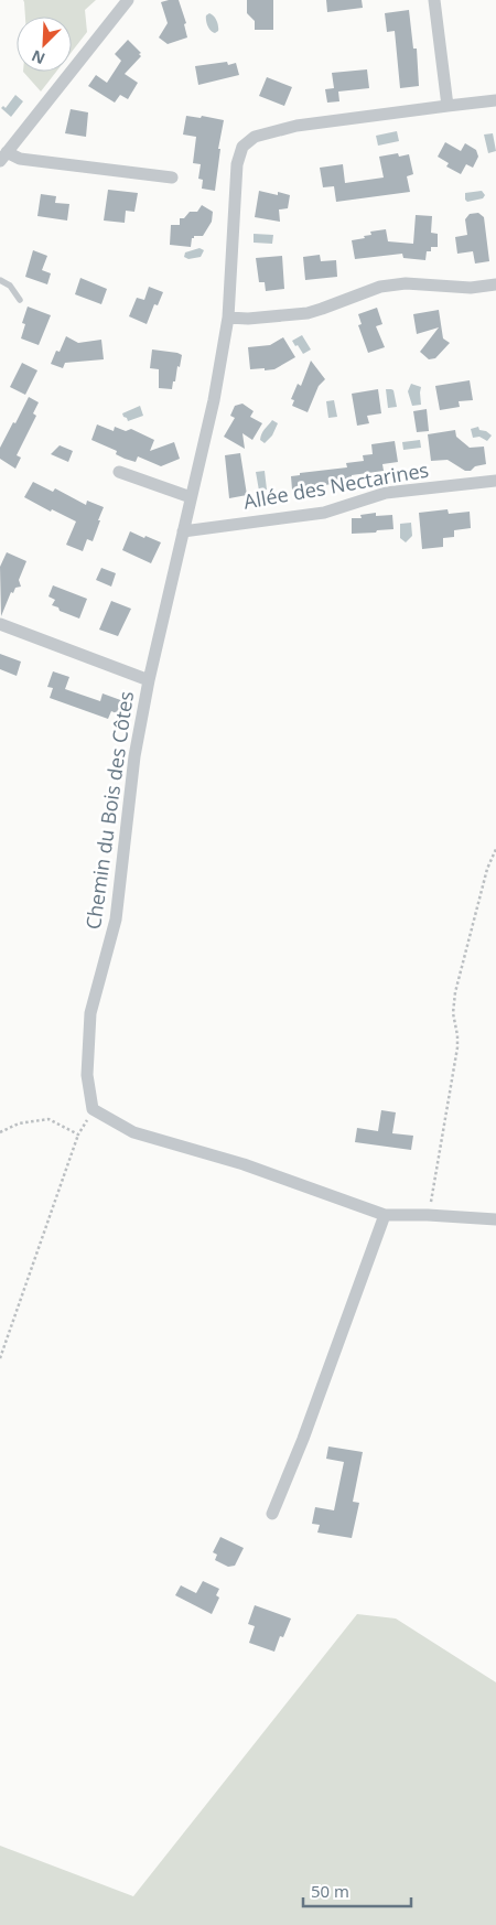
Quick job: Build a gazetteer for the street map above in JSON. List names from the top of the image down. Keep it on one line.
{"streets":{"street":["Allée des Nectarines","Chemin du Bois des Côtes"]},"scale_bar":"50 m","north":"bottom left"}
